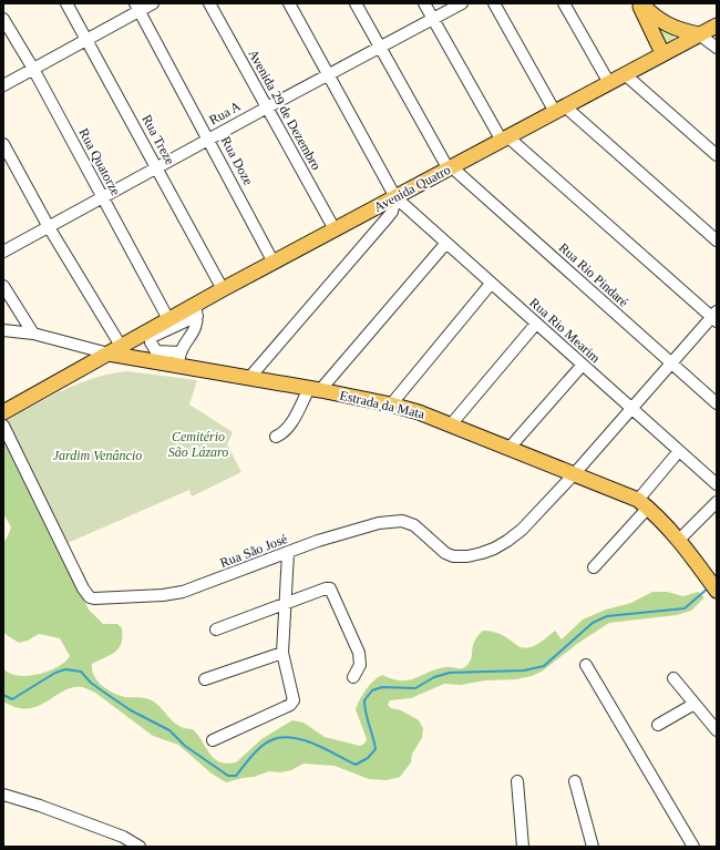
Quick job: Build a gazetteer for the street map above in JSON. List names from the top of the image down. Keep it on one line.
{"streets":{"main road":["Avenida Quatro","Estrada da Mata"],"street":["Avenida 29 de Dezembro","Rua A","Rua Treze","Rua Doze","Rua Quatorze","Rua Rio Pindaré","Rua Rio Mearim","Rua São José"]},"crossings":[["Avenida 29 de Dezembro","Rua A"],["Avenida 29 de Dezembro","Avenida Quatro"],["Rua A","Rua Treze"],["Rua A","Rua Doze"],["Rua A","Rua Quatorze"],["Rua A","Rua Rio Pindaré"],["Rua A","Rua Rio Mearim"],["Rua Treze","Avenida Quatro"],["Rua Doze","Avenida Quatro"],["Rua Quatorze","Avenida Quatro"],["Avenida Quatro","Rua Rio Pindaré"],["Avenida Quatro","Rua Rio Mearim"],["Avenida Quatro","Estrada da Mata"],["Rua Rio Pindaré","Rua São José"],["Rua Rio Mearim","Rua São José"],["Estrada da Mata","Rua São José"]],"parks":["Cemitério São Lázaro","Jardim Venâncio"]}
